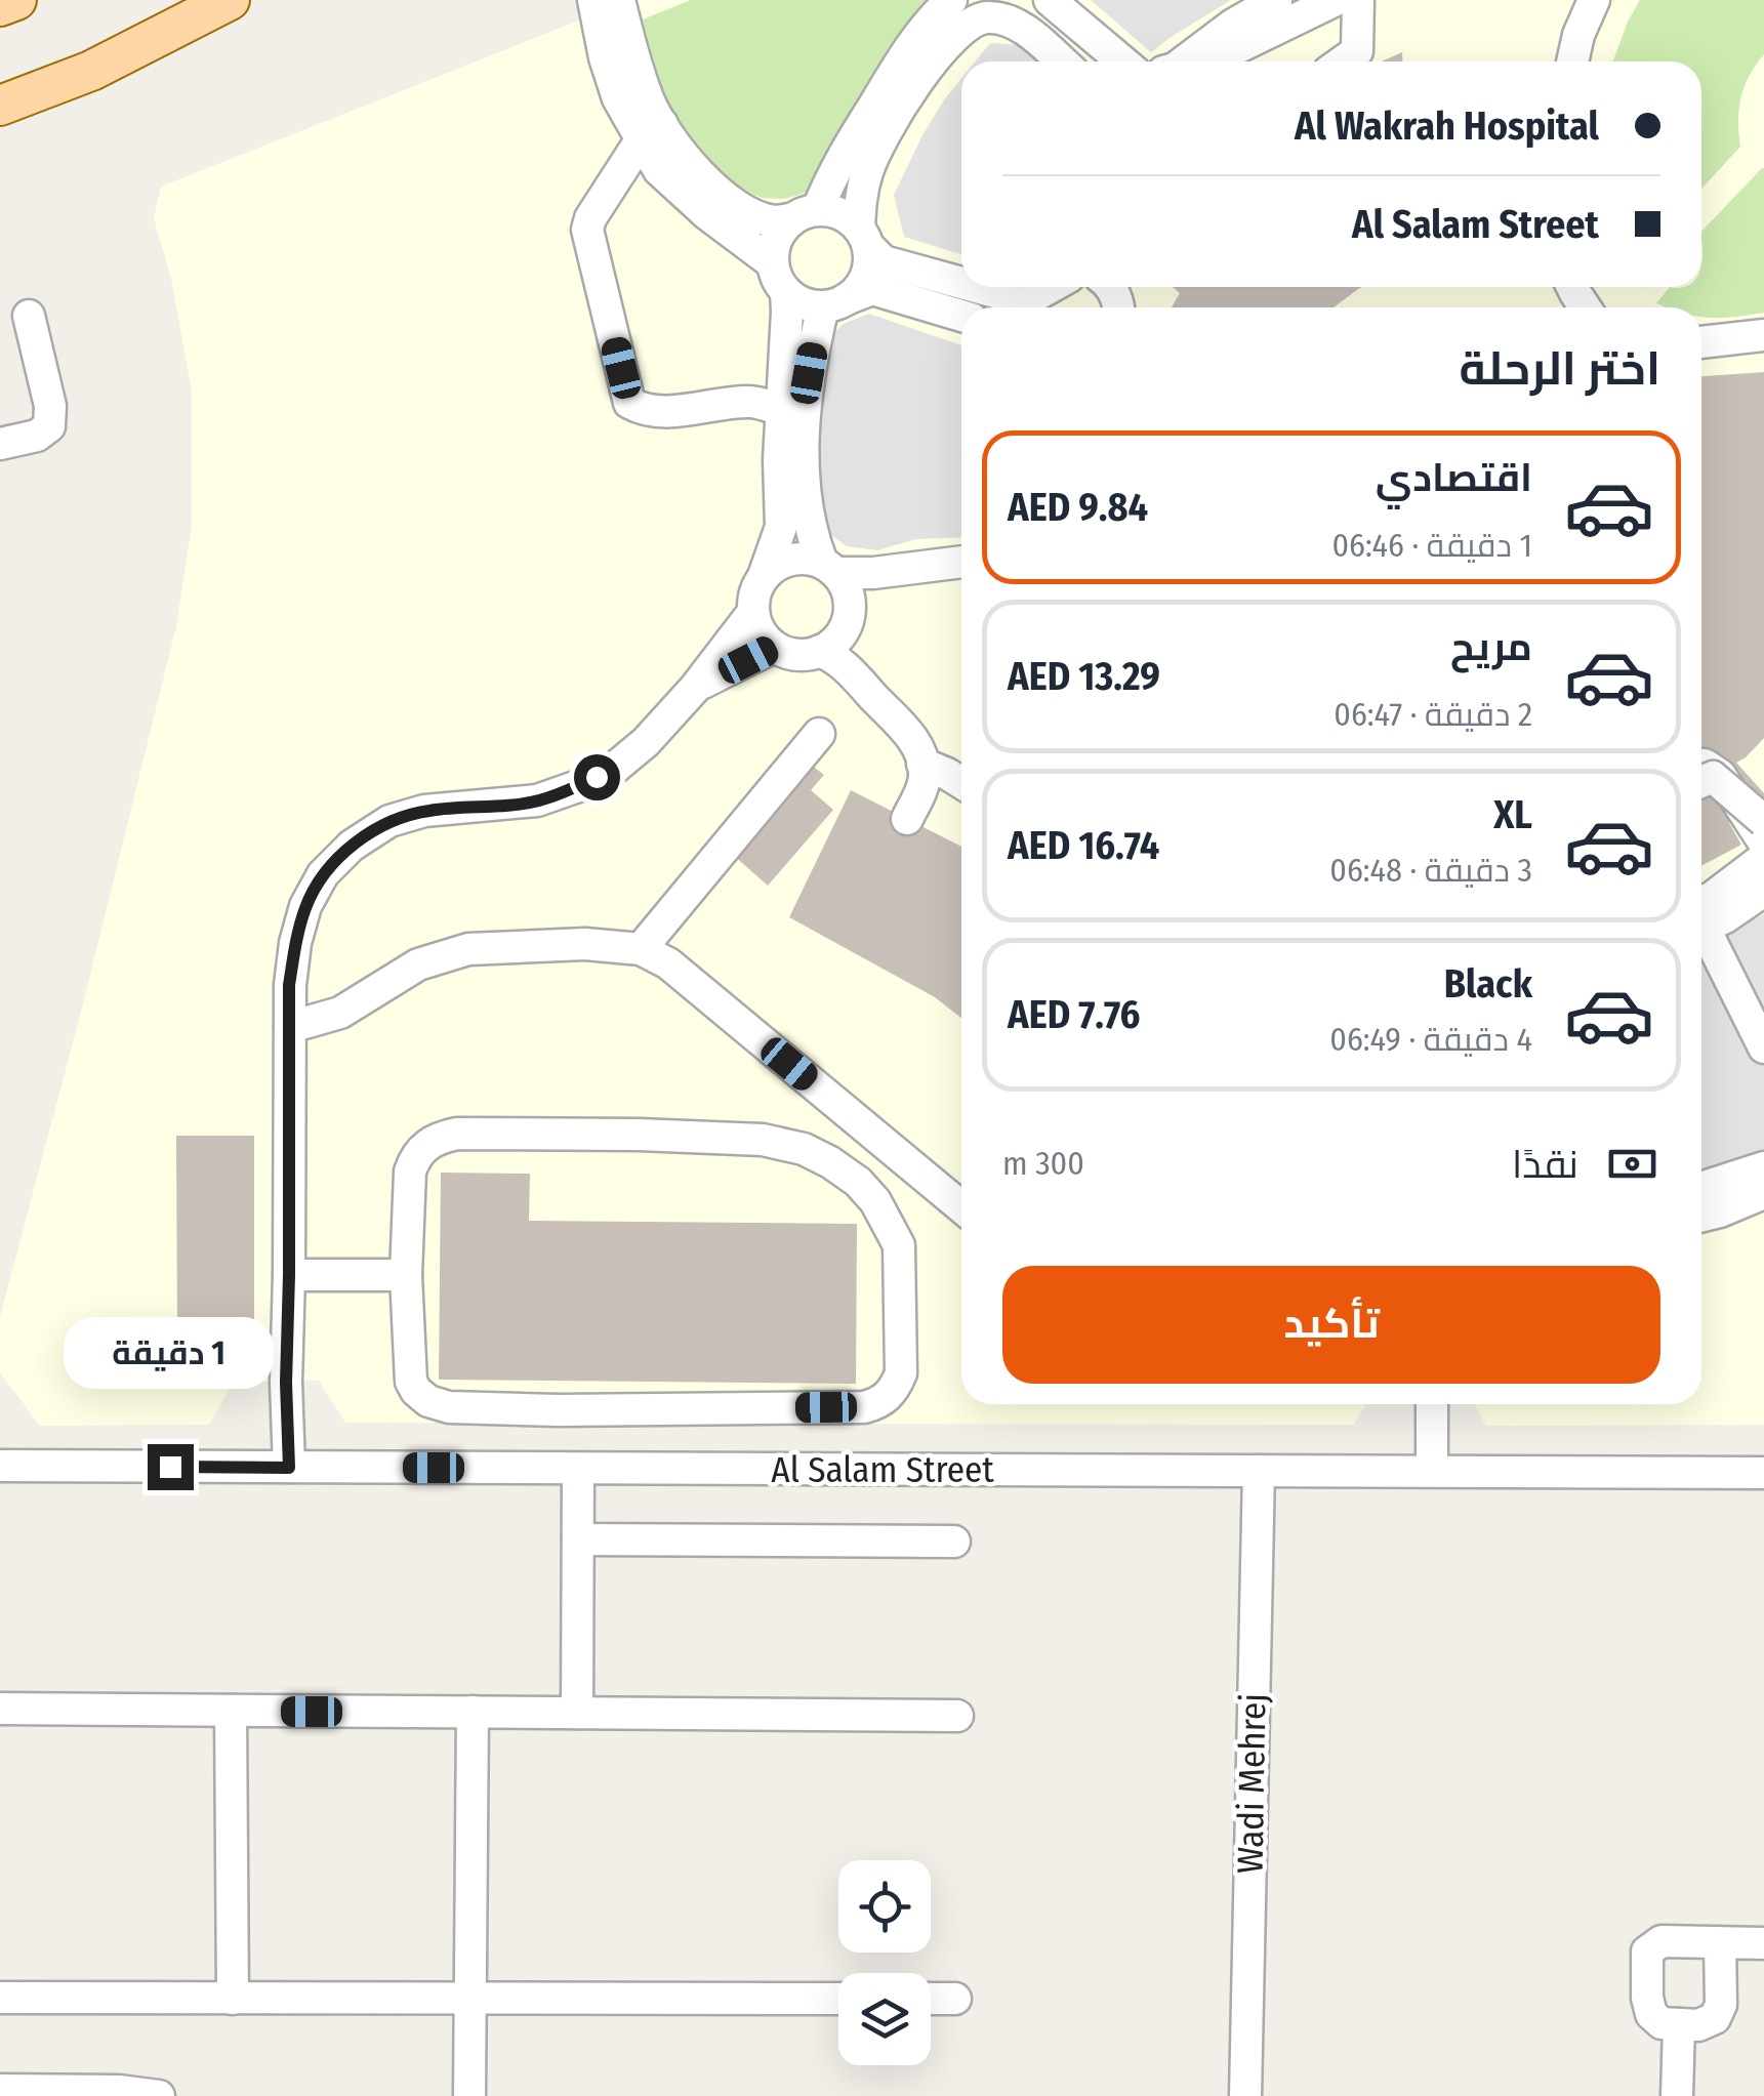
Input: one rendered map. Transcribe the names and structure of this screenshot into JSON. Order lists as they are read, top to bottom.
{
  "streets": {
    "street": ["Al Salam Street", "Wadi Mehrej"]
  },
  "crossings": [
    ["Al Salam Street", "Wadi Mehrej"]
  ],
  "page": {
    "banner": ["Al Wakrah Hospital", "Al Salam Street"],
    "heading": "اختر الرحلة",
    "list": [
      {
        "name": "اقتصادي",
        "note": "1 دقيقة · 06:46",
        "value": "AED 9.84"
      },
      {
        "name": "مريح",
        "note": "2 دقيقة · 06:47",
        "value": "AED 13.29"
      },
      {
        "name": "XL",
        "note": "3 دقيقة · 06:48",
        "value": "AED 16.74"
      },
      {
        "name": "Black",
        "note": "4 دقيقة · 06:49",
        "value": "AED 7.76"
      }
    ],
    "pay": ["نقدًا", "300 m"],
    "buttons": "تأكيد",
    "bubble": "1 دقيقة"
  }
}
